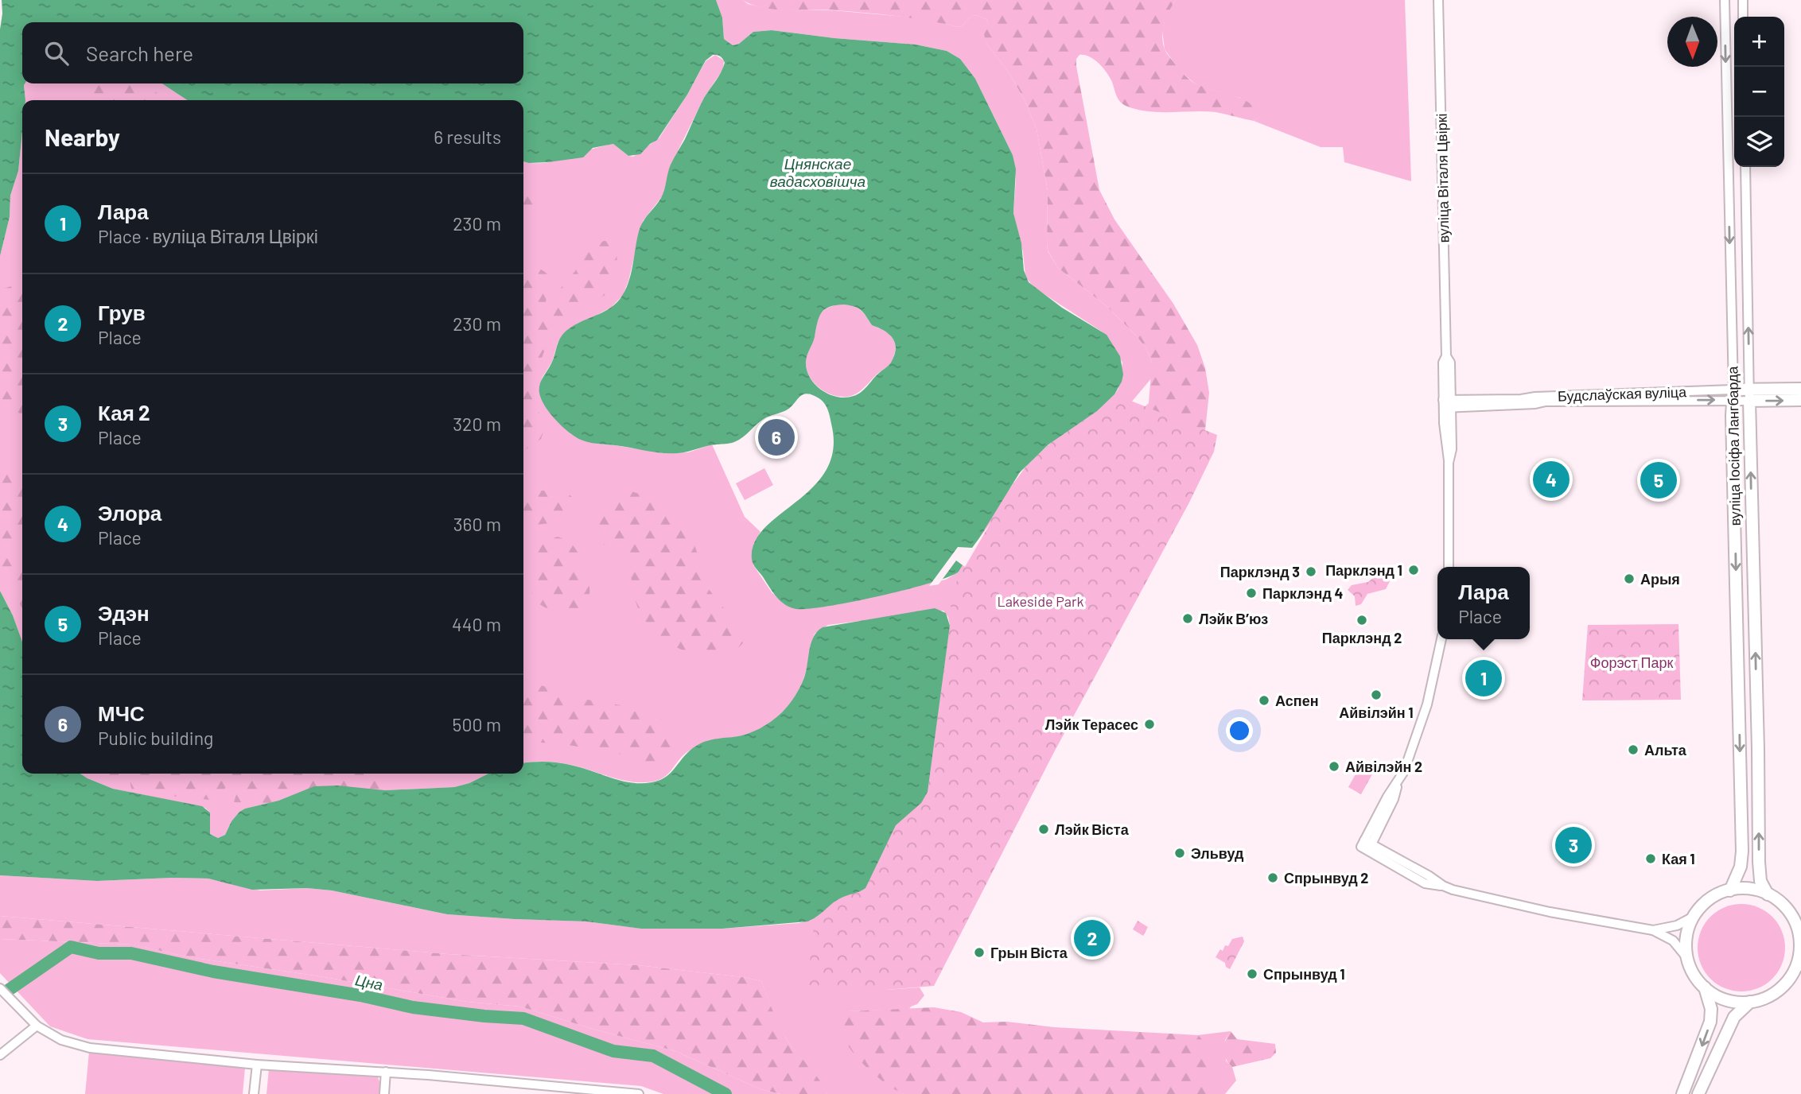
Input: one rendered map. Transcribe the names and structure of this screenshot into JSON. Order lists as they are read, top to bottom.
{
  "streets": {
    "main road": ["Будслаўская вуліца", "вуліца Іосіфа Лангбарда"],
    "street": ["вуліца Віталя Цвіркі"]
  },
  "crossings": [
    ["вуліца Віталя Цвіркі", "Будслаўская вуліца"],
    ["Будслаўская вуліца", "вуліца Іосіфа Лангбарда"]
  ],
  "water": ["Цнянскае вадасховішча", "Цна"],
  "parks": ["Lakeside Park", "Форэст Парк"],
  "places": [
    "Парклэнд 1",
    "Парклэнд 3",
    "Арыя",
    "Парклэнд 4",
    "Лэйк В’юз",
    "Парклэнд 2",
    "Айвілэйн 1",
    "Аспен",
    "Лэйк Терасес",
    "Альта",
    "Айвілэйн 2",
    "Лэйк Вiста",
    "Эльвуд",
    "Кая 1",
    "Спрынвуд 2",
    "Грын Вiста",
    "Спрынвуд 1"
  ],
  "north": "bottom",
  "page": {
    "map_buttons": ["+", "−"],
    "search": "Search here",
    "heading": ["Nearby", "6 results"],
    "list": [
      {
        "mark": "1",
        "name": "Лара",
        "note": "Place · вуліца Віталя Цвіркі",
        "value": "230 m"
      },
      {
        "mark": "2",
        "name": "Грув",
        "note": "Place",
        "value": "230 m"
      },
      {
        "mark": "3",
        "name": "Кая 2",
        "note": "Place",
        "value": "320 m"
      },
      {
        "mark": "4",
        "name": "Элора",
        "note": "Place",
        "value": "360 m"
      },
      {
        "mark": "5",
        "name": "Эдэн",
        "note": "Place",
        "value": "440 m"
      },
      {
        "mark": "6",
        "name": "МЧС",
        "note": "Public building",
        "value": "500 m"
      }
    ],
    "pins": [
      "6",
      "4",
      "5",
      "1",
      "3",
      "2"
    ],
    "popup": ["Лара", "Place"]
  }
}
